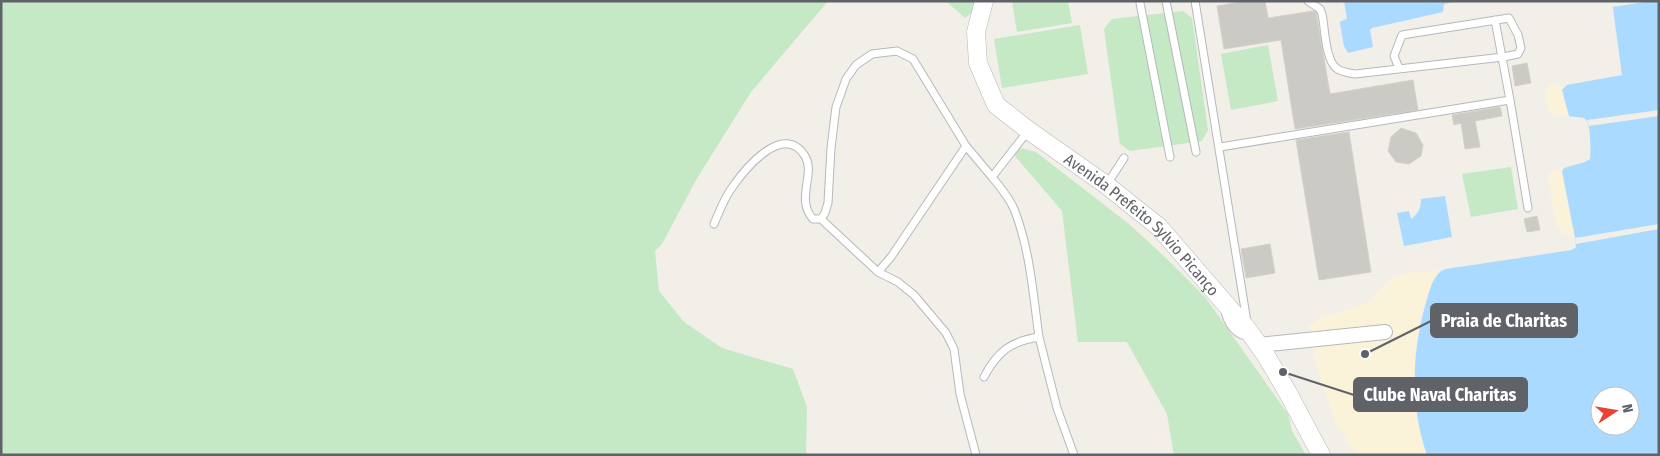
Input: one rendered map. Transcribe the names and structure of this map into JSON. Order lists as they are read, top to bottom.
{
  "streets": {
    "street": ["Avenida Prefeito Sylvio Picanço"]
  },
  "places": ["Praia de Charitas", "Clube Naval Charitas"],
  "north": "right"
}
